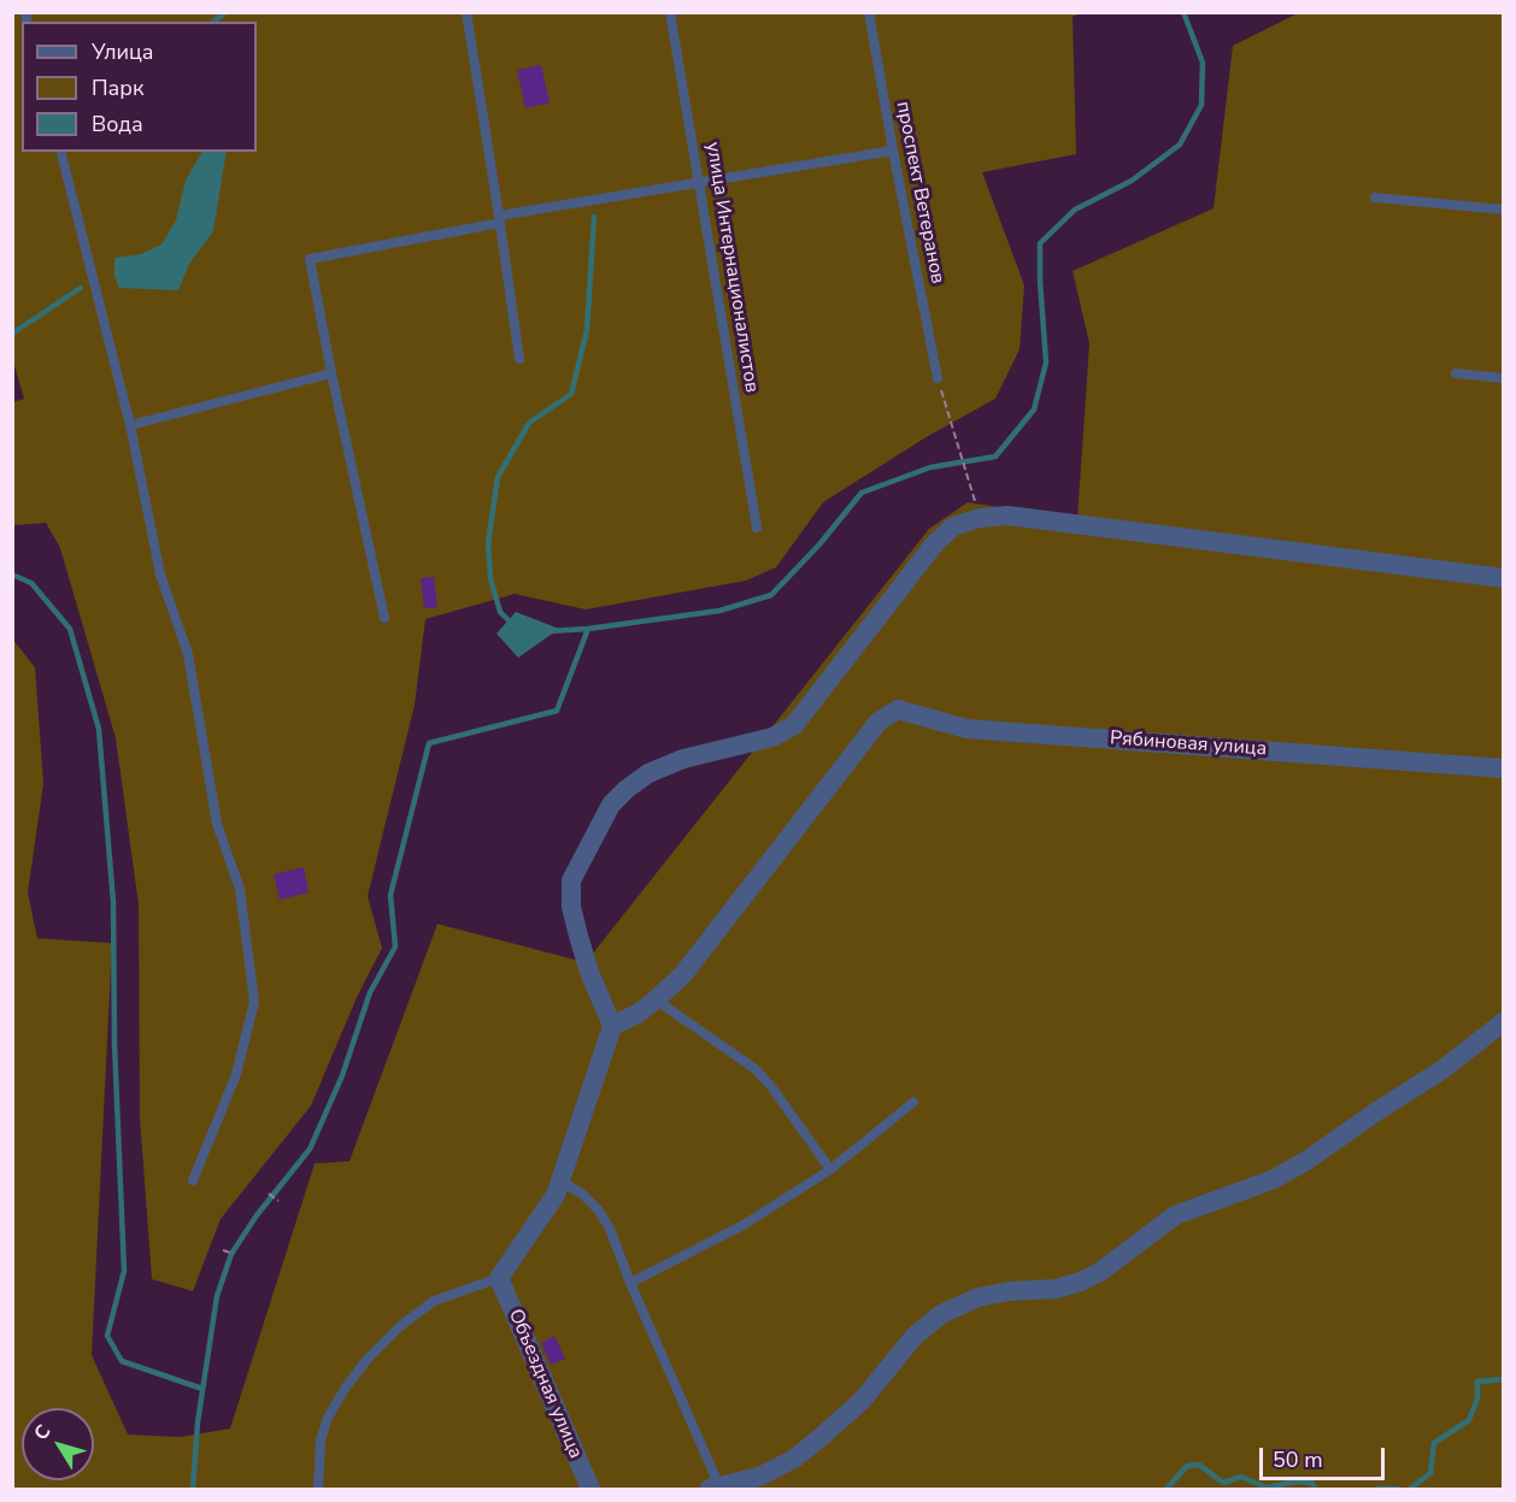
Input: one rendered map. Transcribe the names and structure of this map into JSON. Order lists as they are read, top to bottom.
{
  "streets": {
    "street": ["Рябиновая улица", "Объездная улица"],
    "lane": ["проспект Ветеранов", "улица Интернационалистов"]
  },
  "legend": ["Улица", "Парк", "Вода"],
  "scale_bar": "50 m",
  "north": "top left"
}
